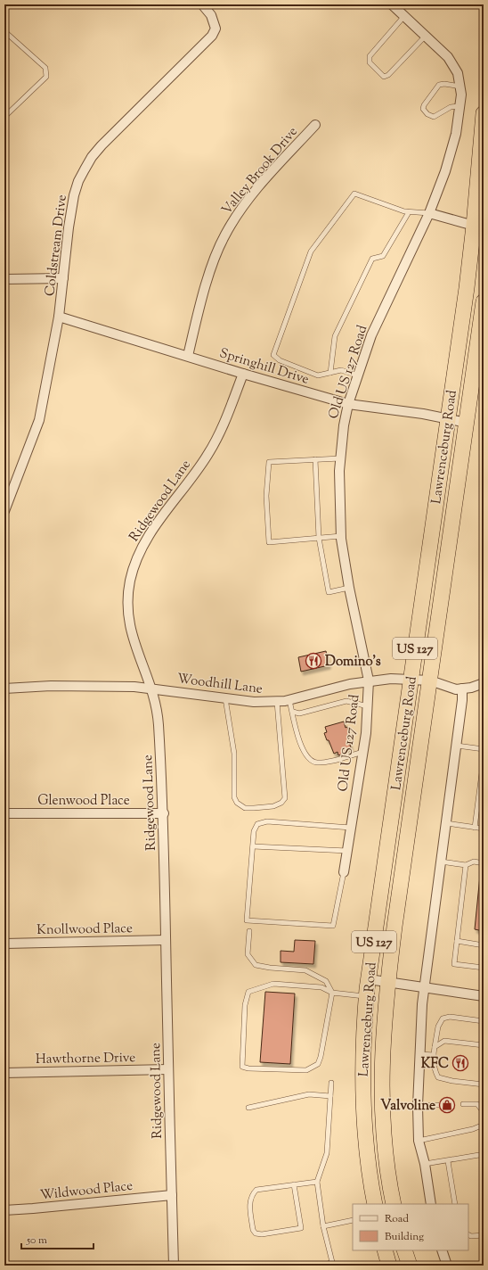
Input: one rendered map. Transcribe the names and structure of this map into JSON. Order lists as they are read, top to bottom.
{
  "streets": {
    "highway": ["Lawrenceburg Road", "US 127"],
    "street": [
      "Valley Brook Drive",
      "Coldstream Drive",
      "Springhill Drive",
      "Old US 127 Road",
      "Ridgewood Lane",
      "Woodhill Lane",
      "Glenwood Place",
      "Knollwood Place",
      "Hawthorne Drive",
      "Wildwood Place"
    ]
  },
  "crossings": [
    ["Valley Brook Drive", "Springhill Drive"],
    ["Coldstream Drive", "Springhill Drive"],
    ["Springhill Drive", "Old US 127 Road"],
    ["Springhill Drive", "Lawrenceburg Road"],
    ["Springhill Drive", "Ridgewood Lane"],
    ["Old US 127 Road", "Woodhill Lane"],
    ["Lawrenceburg Road", "Woodhill Lane"],
    ["Ridgewood Lane", "Woodhill Lane"],
    ["Ridgewood Lane", "Glenwood Place"],
    ["Ridgewood Lane", "Knollwood Place"],
    ["Ridgewood Lane", "Hawthorne Drive"],
    ["Ridgewood Lane", "Wildwood Place"]
  ],
  "places": {
    "restaurant": ["Domino's", "KFC"],
    "shop": ["Valvoline"]
  },
  "legend": ["Road", "Building"],
  "scale_bar": "50 m"
}
